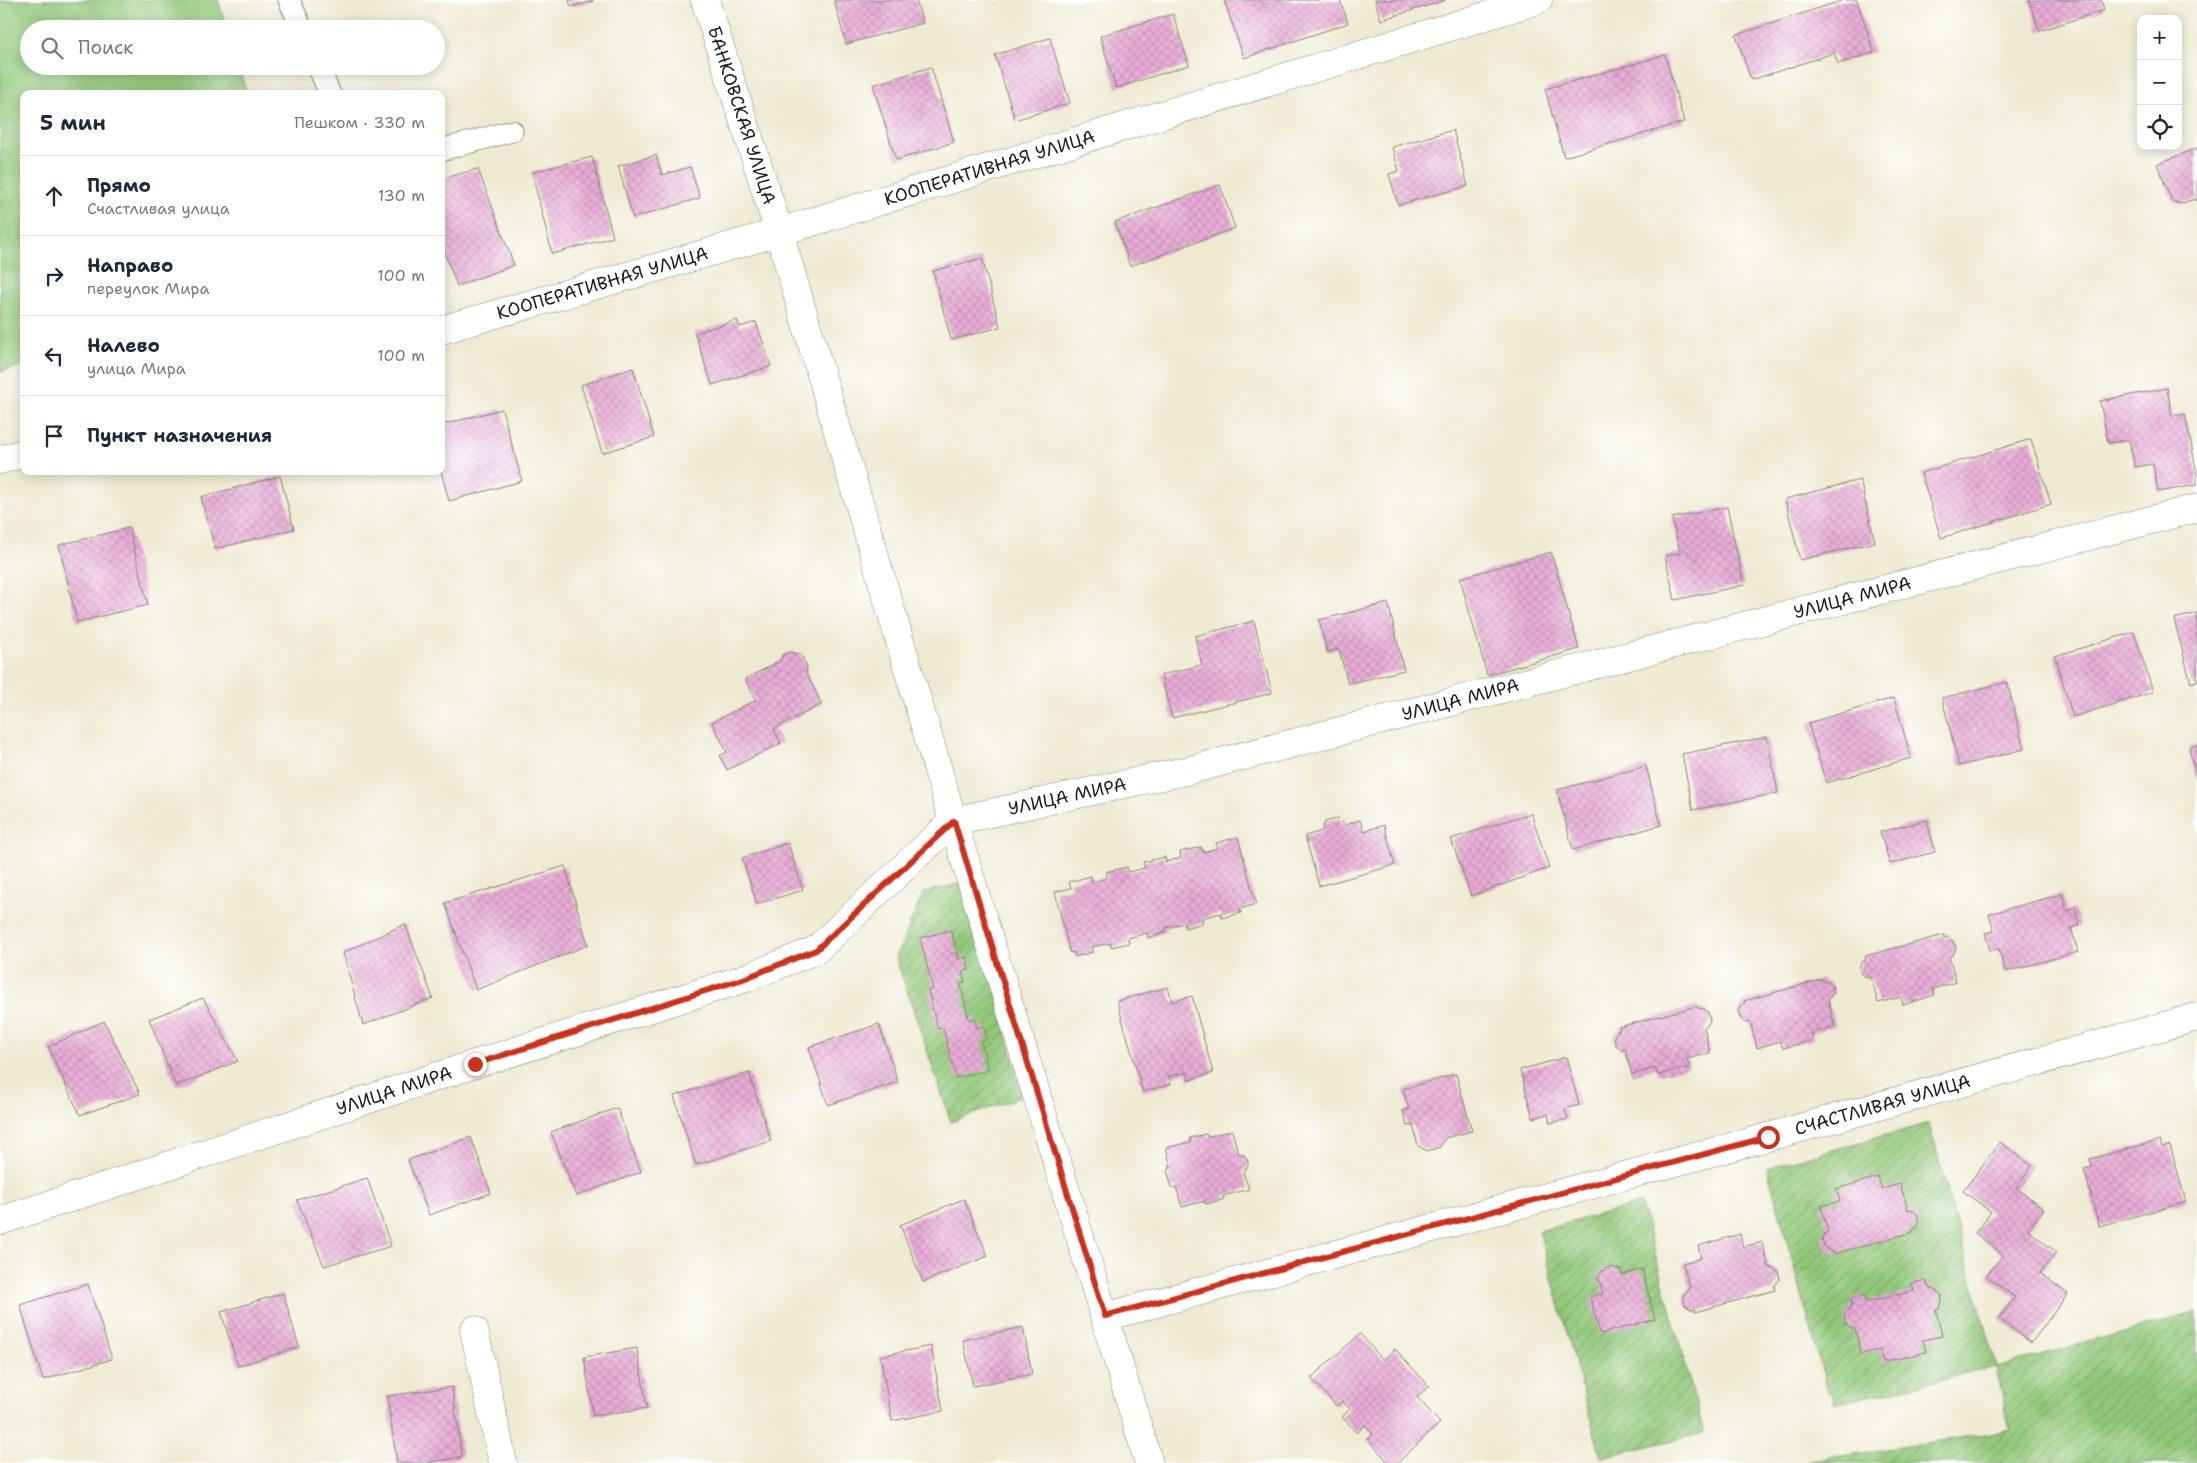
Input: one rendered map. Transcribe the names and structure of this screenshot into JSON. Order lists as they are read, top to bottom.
{
  "streets": {
    "street": [
      "БАНКОВСКАЯ УЛИЦА",
      "КООПЕРАТИВНАЯ УЛИЦА",
      "УЛИЦА МИРА",
      "СЧАСТЛИВАЯ УЛИЦА"
    ]
  },
  "crossings": [
    ["БАНКОВСКАЯ УЛИЦА", "КООПЕРАТИВНАЯ УЛИЦА"],
    ["БАНКОВСКАЯ УЛИЦА", "УЛИЦА МИРА"],
    ["БАНКОВСКАЯ УЛИЦА", "СЧАСТЛИВАЯ УЛИЦА"]
  ],
  "page": {
    "map_buttons": ["+", "−"],
    "search": "Поиск",
    "heading": ["5 мин", "Пешком · 330 m"],
    "list": [
      ["Прямо", "Счастливая улица", "130 m"],
      ["Направо", "переулок Мира", "100 m"],
      ["Налево", "улица Мира", "100 m"],
      "Пункт назначения"
    ]
  }
}
